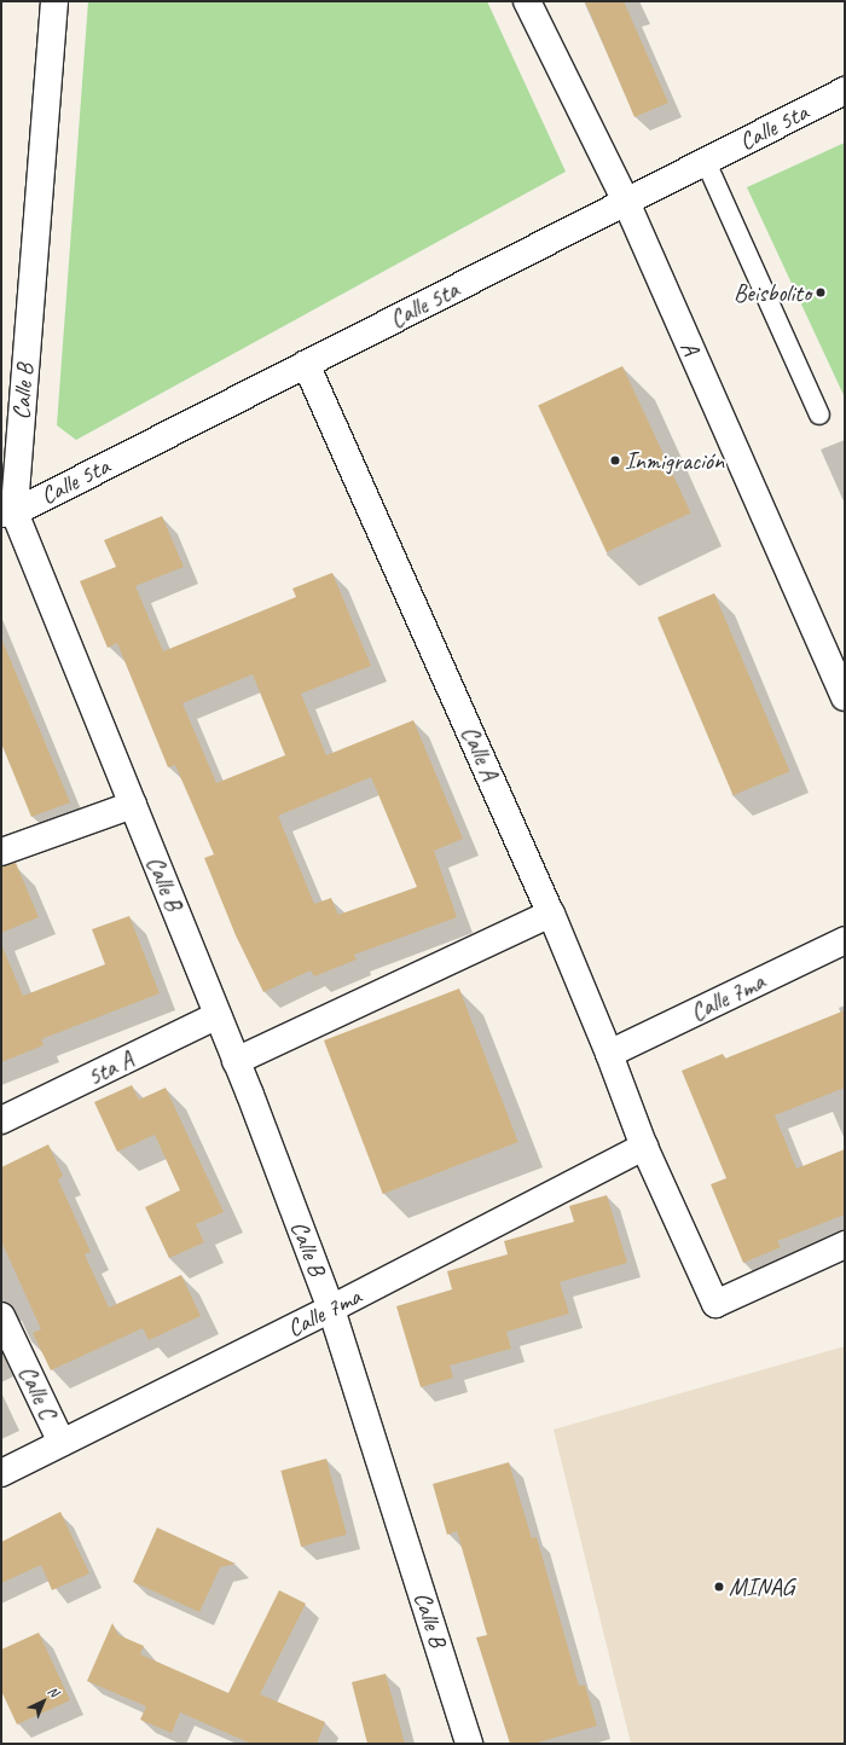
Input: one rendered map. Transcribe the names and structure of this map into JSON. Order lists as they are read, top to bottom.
{
  "streets": {
    "street": [
      "Calle 5ta",
      "A",
      "Calle B",
      "Calle A",
      "Calle 7ma",
      "5ta A",
      "Calle C"
    ]
  },
  "crossings": [
    ["Calle 5ta", "A"],
    ["Calle 5ta", "Calle B"],
    ["Calle 5ta", "Calle A"],
    ["Calle B", "Calle 7ma"],
    ["Calle B", "5ta A"],
    ["Calle A", "Calle 7ma"],
    ["Calle 7ma", "Calle C"]
  ],
  "places": ["Beisbolito", "Inmigración", "MINAG"],
  "north": "top right"
}
